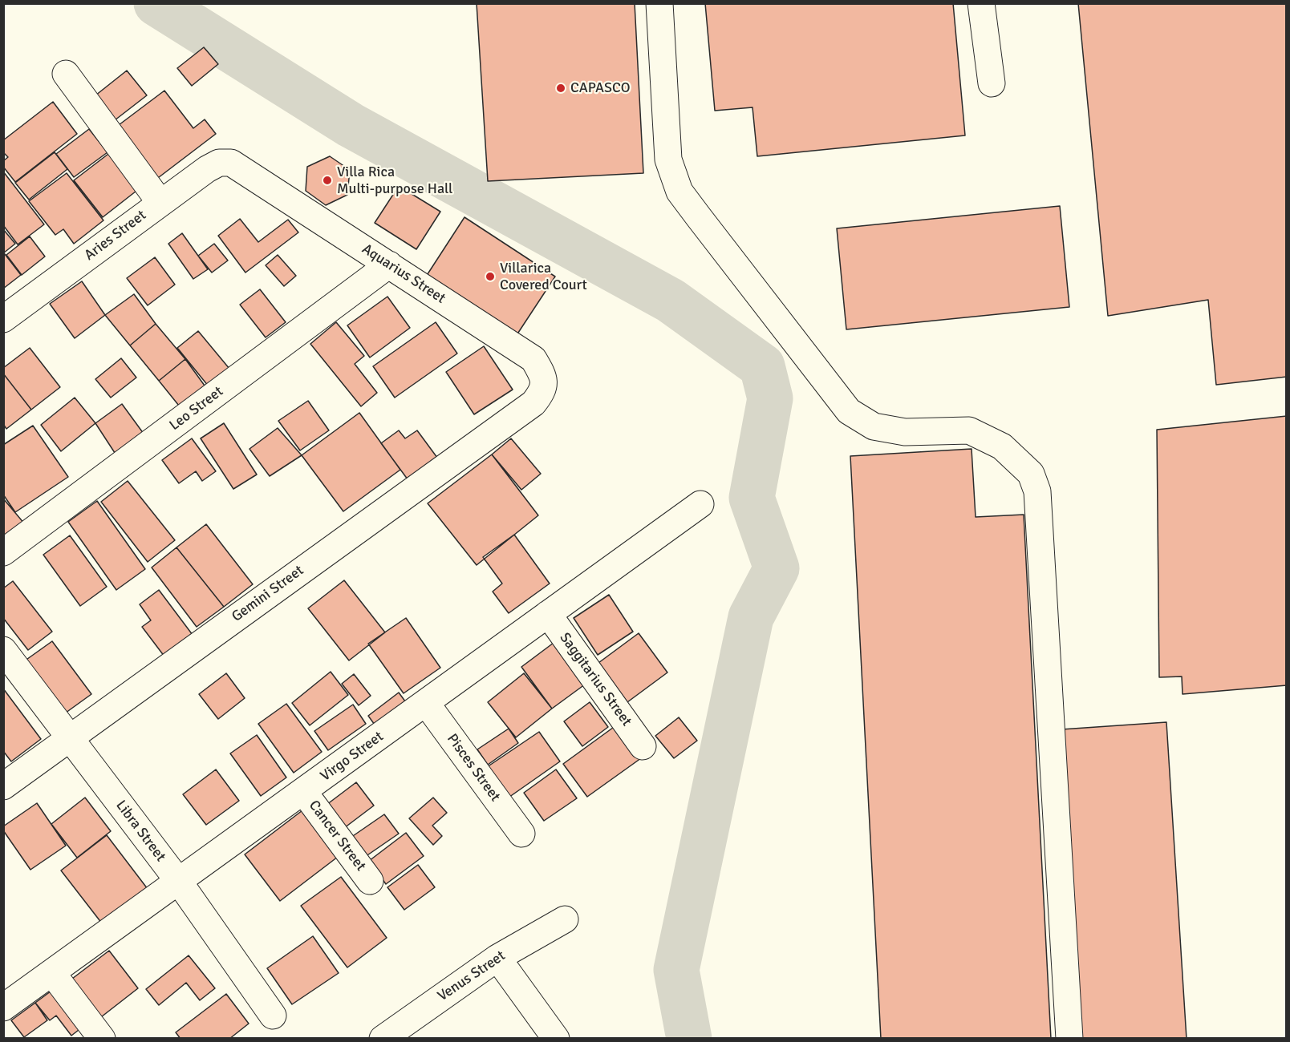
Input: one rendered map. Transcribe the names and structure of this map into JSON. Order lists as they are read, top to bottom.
{
  "streets": {
    "street": [
      "Aries Street",
      "Aquarius Street",
      "Leo Street",
      "Gemini Street",
      "Saggitarius Street",
      "Virgo Street",
      "Pisces Street",
      "Libra Street",
      "Cancer Street",
      "Venus Street"
    ]
  },
  "crossings": [
    ["Aries Street", "Aquarius Street"],
    ["Aquarius Street", "Leo Street"],
    ["Aquarius Street", "Gemini Street"],
    ["Gemini Street", "Libra Street"],
    ["Saggitarius Street", "Virgo Street"],
    ["Virgo Street", "Pisces Street"],
    ["Virgo Street", "Libra Street"],
    ["Virgo Street", "Cancer Street"]
  ],
  "places": ["CAPASCO", "Villa Rica Multi-purpose Hall", "Villarica Covered Court"]
}
